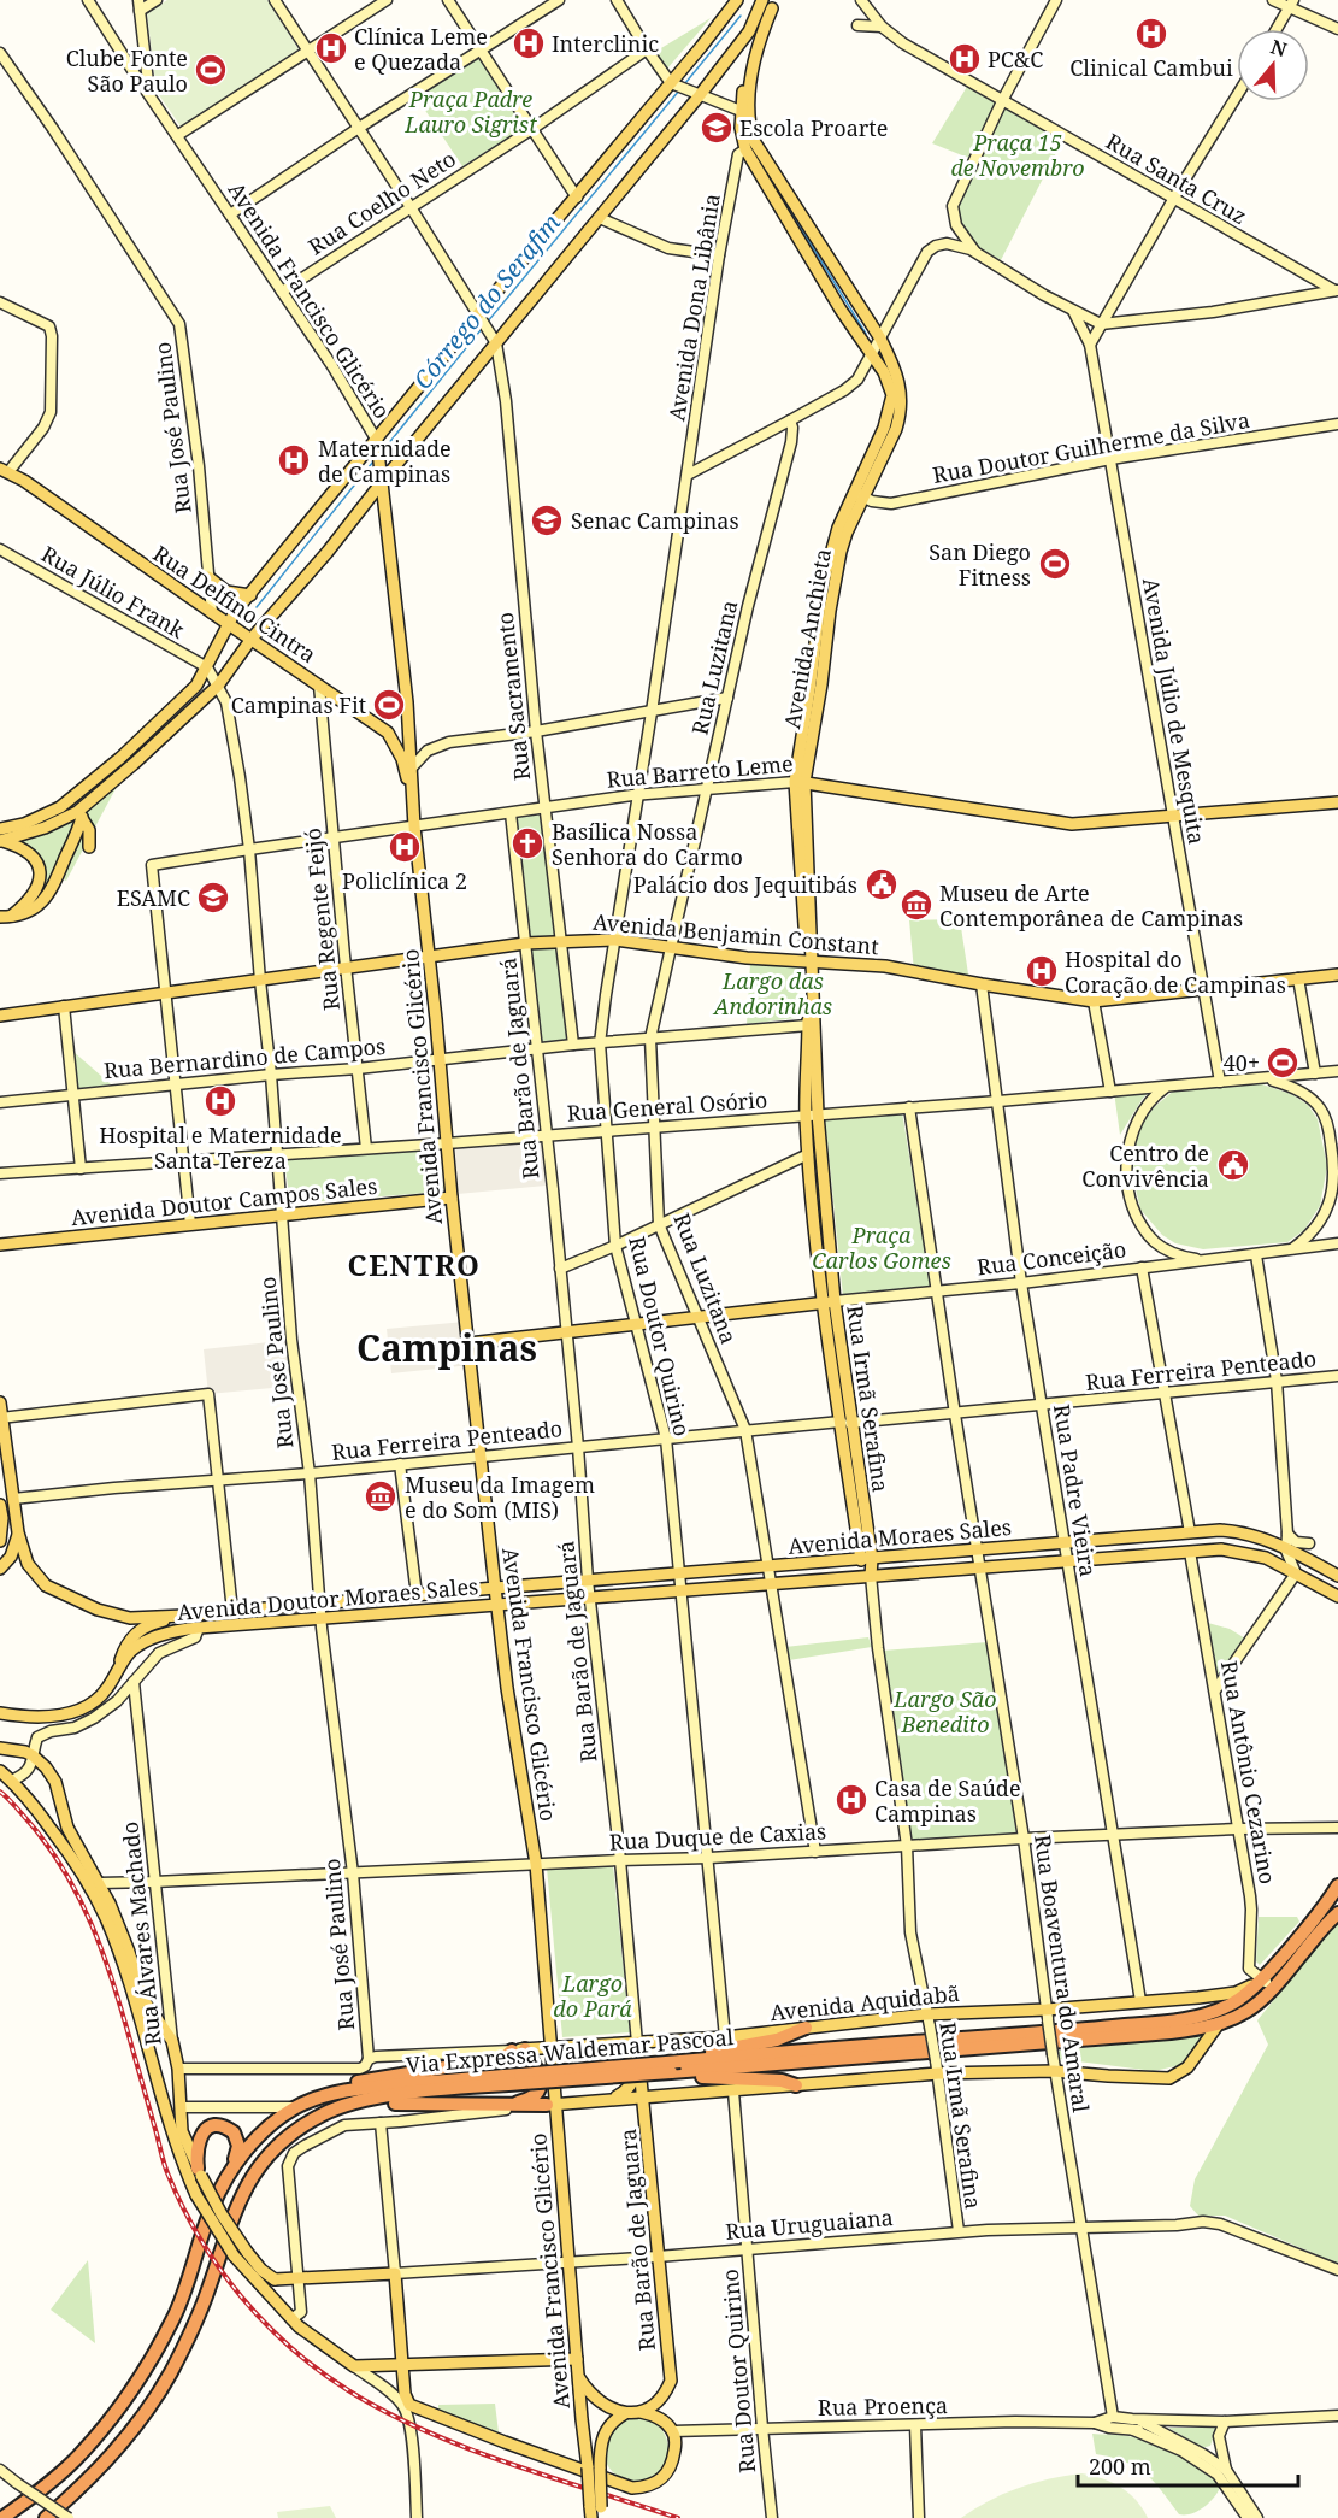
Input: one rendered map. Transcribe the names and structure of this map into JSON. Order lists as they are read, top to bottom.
{
  "streets": {
    "highway": ["Via Expressa Waldemar Pascoal"],
    "main road": [
      "Rua Santa Cruz",
      "Rua Coelho Neto",
      "Avenida Francisco Glicério",
      "Avenida Dona Libânia",
      "Rua José Paulino",
      "Rua Doutor Guilherme da Silva",
      "Rua Júlio Frank",
      "Rua Delfino Cintra",
      "Avenida Anchieta",
      "Rua Luzitana",
      "Rua Sacramento",
      "Avenida Júlio de Mesquita",
      "Rua Barreto Leme",
      "Rua Regente Feijó",
      "Avenida Benjamin Constant",
      "Rua Bernardino de Campos",
      "Rua Barão de Jaguará",
      "Rua General Osório",
      "Avenida Doutor Campos Sales",
      "Rua Conceição",
      "Rua Doutor Quirino",
      "Rua Ferreira Penteado",
      "Rua Irmã Serafina",
      "Rua Padre Vieira",
      "Avenida Moraes Sales",
      "Avenida Doutor Moraes Sales",
      "Rua Antônio Cezarino",
      "Rua Duque de Caxias",
      "Rua Álvares Machado",
      "Rua Boaventura do Amaral",
      "Avenida Aquidabã",
      "Rua Uruguaiana",
      "Rua Barão de Jaguara",
      "Rua Proença"
    ]
  },
  "crossings": [
    ["Rua Coelho Neto", "Avenida Francisco Glicério"],
    ["Rua Coelho Neto", "Rua Sacramento"],
    ["Avenida Francisco Glicério", "Rua Delfino Cintra"],
    ["Avenida Francisco Glicério", "Rua Barreto Leme"],
    ["Avenida Francisco Glicério", "Avenida Benjamin Constant"],
    ["Avenida Francisco Glicério", "Rua Bernardino de Campos"],
    ["Avenida Francisco Glicério", "Rua General Osório"],
    ["Avenida Francisco Glicério", "Avenida Doutor Campos Sales"],
    ["Avenida Francisco Glicério", "Rua Conceição"],
    ["Avenida Francisco Glicério", "Rua Ferreira Penteado"],
    ["Avenida Francisco Glicério", "Avenida Moraes Sales"],
    ["Avenida Francisco Glicério", "Avenida Doutor Moraes Sales"],
    ["Avenida Francisco Glicério", "Rua Duque de Caxias"],
    ["Avenida Francisco Glicério", "Avenida Aquidabã"],
    ["Avenida Francisco Glicério", "Rua Uruguaiana"],
    ["Avenida Dona Libânia", "Avenida Anchieta"],
    ["Avenida Dona Libânia", "Rua Doutor Quirino"],
    ["Rua José Paulino", "Rua Júlio Frank"],
    ["Rua José Paulino", "Rua Delfino Cintra"],
    ["Rua José Paulino", "Rua Barreto Leme"],
    ["Rua José Paulino", "Avenida Benjamin Constant"],
    ["Rua José Paulino", "Rua Bernardino de Campos"],
    ["Rua José Paulino", "Rua General Osório"],
    ["Rua José Paulino", "Avenida Doutor Campos Sales"],
    ["Rua José Paulino", "Rua Ferreira Penteado"],
    ["Rua José Paulino", "Avenida Doutor Moraes Sales"],
    ["Rua José Paulino", "Rua Duque de Caxias"],
    ["Rua José Paulino", "Avenida Aquidabã"],
    ["Rua Doutor Guilherme da Silva", "Avenida Anchieta"],
    ["Rua Doutor Guilherme da Silva", "Avenida Júlio de Mesquita"],
    ["Rua Delfino Cintra", "Rua Regente Feijó"],
    ["Avenida Anchieta", "Rua Barreto Leme"],
    ["Avenida Anchieta", "Avenida Benjamin Constant"],
    ["Avenida Anchieta", "Rua Bernardino de Campos"],
    ["Avenida Anchieta", "Rua General Osório"],
    ["Avenida Anchieta", "Rua Irmã Serafina"],
    ["Rua Luzitana", "Rua Barreto Leme"],
    ["Rua Luzitana", "Avenida Benjamin Constant"],
    ["Rua Luzitana", "Rua Bernardino de Campos"],
    ["Rua Luzitana", "Rua General Osório"],
    ["Rua Luzitana", "Rua Conceição"],
    ["Rua Luzitana", "Rua Ferreira Penteado"],
    ["Rua Luzitana", "Avenida Moraes Sales"],
    ["Rua Luzitana", "Rua Duque de Caxias"],
    ["Rua Sacramento", "Rua Barreto Leme"],
    ["Rua Sacramento", "Avenida Benjamin Constant"],
    ["Rua Sacramento", "Rua Bernardino de Campos"],
    ["Avenida Júlio de Mesquita", "Rua Barreto Leme"],
    ["Avenida Júlio de Mesquita", "Avenida Benjamin Constant"],
    ["Avenida Júlio de Mesquita", "Rua General Osório"],
    ["Avenida Júlio de Mesquita", "Rua Conceição"],
    ["Rua Barreto Leme", "Rua Regente Feijó"],
    ["Rua Barreto Leme", "Avenida Benjamin Constant"],
    ["Rua Barreto Leme", "Rua Barão de Jaguará"],
    ["Rua Barreto Leme", "Rua Doutor Quirino"],
    ["Rua Regente Feijó", "Avenida Benjamin Constant"],
    ["Rua Regente Feijó", "Rua Bernardino de Campos"],
    ["Rua Regente Feijó", "Rua General Osório"],
    ["Avenida Benjamin Constant", "Rua Barão de Jaguará"],
    ["Avenida Benjamin Constant", "Rua Doutor Quirino"],
    ["Avenida Benjamin Constant", "Rua Padre Vieira"],
    ["Rua Bernardino de Campos", "Rua Barão de Jaguará"],
    ["Rua Bernardino de Campos", "Rua Doutor Quirino"],
    ["Rua Barão de Jaguará", "Rua General Osório"],
    ["Rua Barão de Jaguará", "Rua Conceição"],
    ["Rua Barão de Jaguará", "Rua Ferreira Penteado"],
    ["Rua Barão de Jaguará", "Avenida Moraes Sales"],
    ["Rua Barão de Jaguará", "Avenida Doutor Moraes Sales"],
    ["Rua Barão de Jaguará", "Rua Duque de Caxias"],
    ["Rua Barão de Jaguará", "Avenida Aquidabã"],
    ["Rua Barão de Jaguará", "Rua Barão de Jaguara"],
    ["Rua General Osório", "Rua Conceição"],
    ["Rua General Osório", "Rua Doutor Quirino"],
    ["Rua General Osório", "Rua Irmã Serafina"],
    ["Rua General Osório", "Rua Padre Vieira"],
    ["Rua General Osório", "Rua Boaventura do Amaral"],
    ["Rua Conceição", "Rua Doutor Quirino"],
    ["Rua Conceição", "Rua Irmã Serafina"],
    ["Rua Conceição", "Rua Padre Vieira"],
    ["Rua Conceição", "Rua Boaventura do Amaral"],
    ["Rua Doutor Quirino", "Rua Ferreira Penteado"],
    ["Rua Doutor Quirino", "Avenida Moraes Sales"],
    ["Rua Doutor Quirino", "Rua Duque de Caxias"],
    ["Rua Doutor Quirino", "Avenida Aquidabã"],
    ["Rua Doutor Quirino", "Rua Uruguaiana"],
    ["Rua Doutor Quirino", "Rua Proença"],
    ["Rua Ferreira Penteado", "Rua Irmã Serafina"],
    ["Rua Ferreira Penteado", "Rua Padre Vieira"],
    ["Rua Ferreira Penteado", "Rua Boaventura do Amaral"],
    ["Rua Irmã Serafina", "Avenida Moraes Sales"],
    ["Rua Irmã Serafina", "Rua Duque de Caxias"],
    ["Rua Irmã Serafina", "Avenida Aquidabã"],
    ["Rua Irmã Serafina", "Rua Uruguaiana"],
    ["Rua Padre Vieira", "Avenida Moraes Sales"],
    ["Rua Padre Vieira", "Rua Duque de Caxias"],
    ["Rua Padre Vieira", "Avenida Aquidabã"],
    ["Avenida Moraes Sales", "Avenida Doutor Moraes Sales"],
    ["Avenida Moraes Sales", "Rua Antônio Cezarino"],
    ["Avenida Moraes Sales", "Rua Boaventura do Amaral"],
    ["Rua Antônio Cezarino", "Rua Duque de Caxias"],
    ["Rua Antônio Cezarino", "Avenida Aquidabã"],
    ["Rua Antônio Cezarino", "Via Expressa Waldemar Pascoal"],
    ["Rua Duque de Caxias", "Rua Álvares Machado"],
    ["Rua Duque de Caxias", "Rua Boaventura do Amaral"],
    ["Rua Álvares Machado", "Avenida Aquidabã"],
    ["Rua Álvares Machado", "Rua Uruguaiana"],
    ["Rua Boaventura do Amaral", "Avenida Aquidabã"],
    ["Rua Boaventura do Amaral", "Rua Uruguaiana"],
    ["Rua Boaventura do Amaral", "Rua Proença"],
    ["Avenida Aquidabã", "Via Expressa Waldemar Pascoal"],
    ["Rua Uruguaiana", "Rua Barão de Jaguara"]
  ],
  "districts": ["CENTRO", "Campinas"],
  "water": ["Córrego do Serafim"],
  "parks": [
    "Praça Padre Lauro Sigrist",
    "Praça 15 de Novembro",
    "Largo das Andorinhas",
    "Praça Carlos Gomes",
    "Largo São Benedito",
    "Largo do Pará"
  ],
  "places": {
    "hospital": [
      "Clinical Cambui",
      "Interclinic",
      "Clínica Leme e Quezada",
      "PC&C",
      "Maternidade de Campinas",
      "Policlínica 2",
      "Hospital do Coração de Campinas",
      "Hospital e Maternidade Santa Tereza",
      "Casa de Saúde Campinas"
    ],
    "sports": [
      "Clube Fonte São Paulo",
      "San Diego Fitness",
      "Campinas Fit",
      "40+"
    ],
    "school or university": ["Escola Proarte", "Senac Campinas", "ESAMC"],
    "church": ["Basílica Nossa Senhora do Carmo"],
    "public building": ["Palácio dos Jequitibás", "Centro de Convivência"],
    "museum": ["Museu de Arte Contemporânea de Campinas", "Museu da Imagem e do Som (MIS)"]
  },
  "scale_bar": "200 m",
  "north": "top"
}
